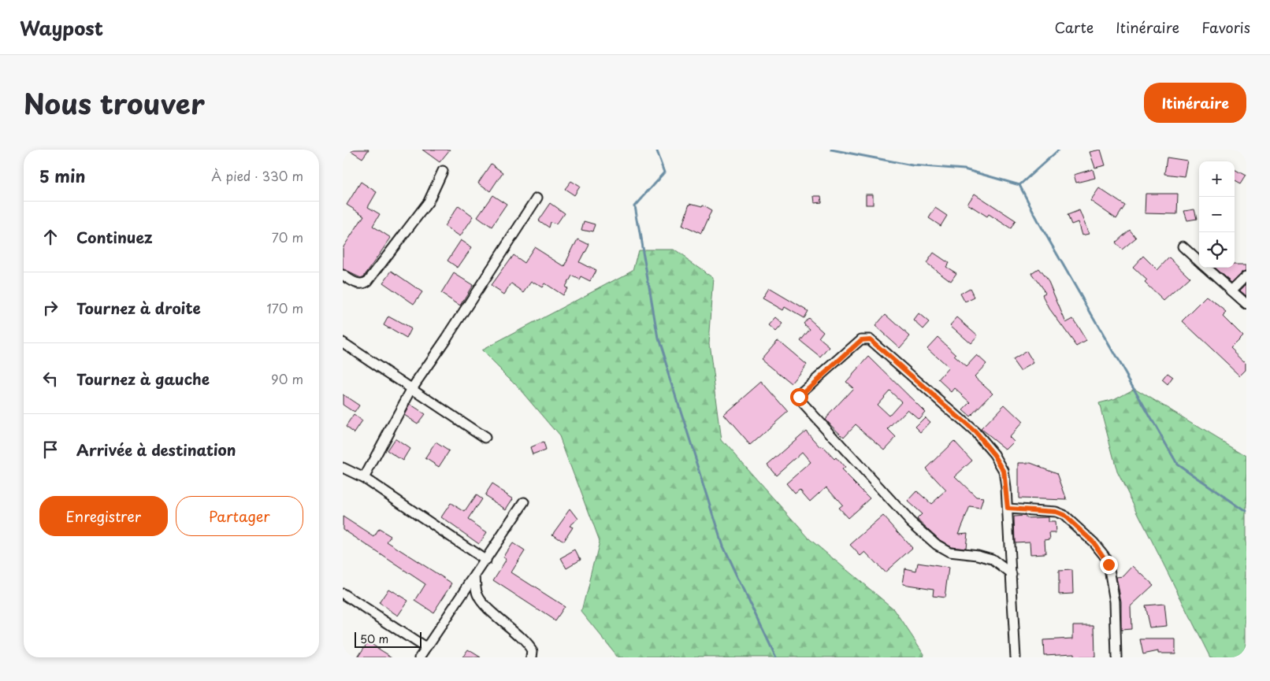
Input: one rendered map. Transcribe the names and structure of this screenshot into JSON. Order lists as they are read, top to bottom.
{
  "scale_bar": "50 m",
  "page": {
    "header": "Waypost",
    "nav": ["Carte", "Itinéraire", "Favoris"],
    "title": "Nous trouver",
    "buttons": [
      "Itinéraire",
      ["Enregistrer", "Partager"]
    ],
    "heading": ["5 min", "À pied · 330 m"],
    "map_buttons": ["+", "−"],
    "list": [
      ["Continuez", "70 m"],
      ["Tournez à droite", "170 m"],
      ["Tournez à gauche", "90 m"],
      "Arrivée à destination"
    ],
    "scale": "50 m"
  }
}
